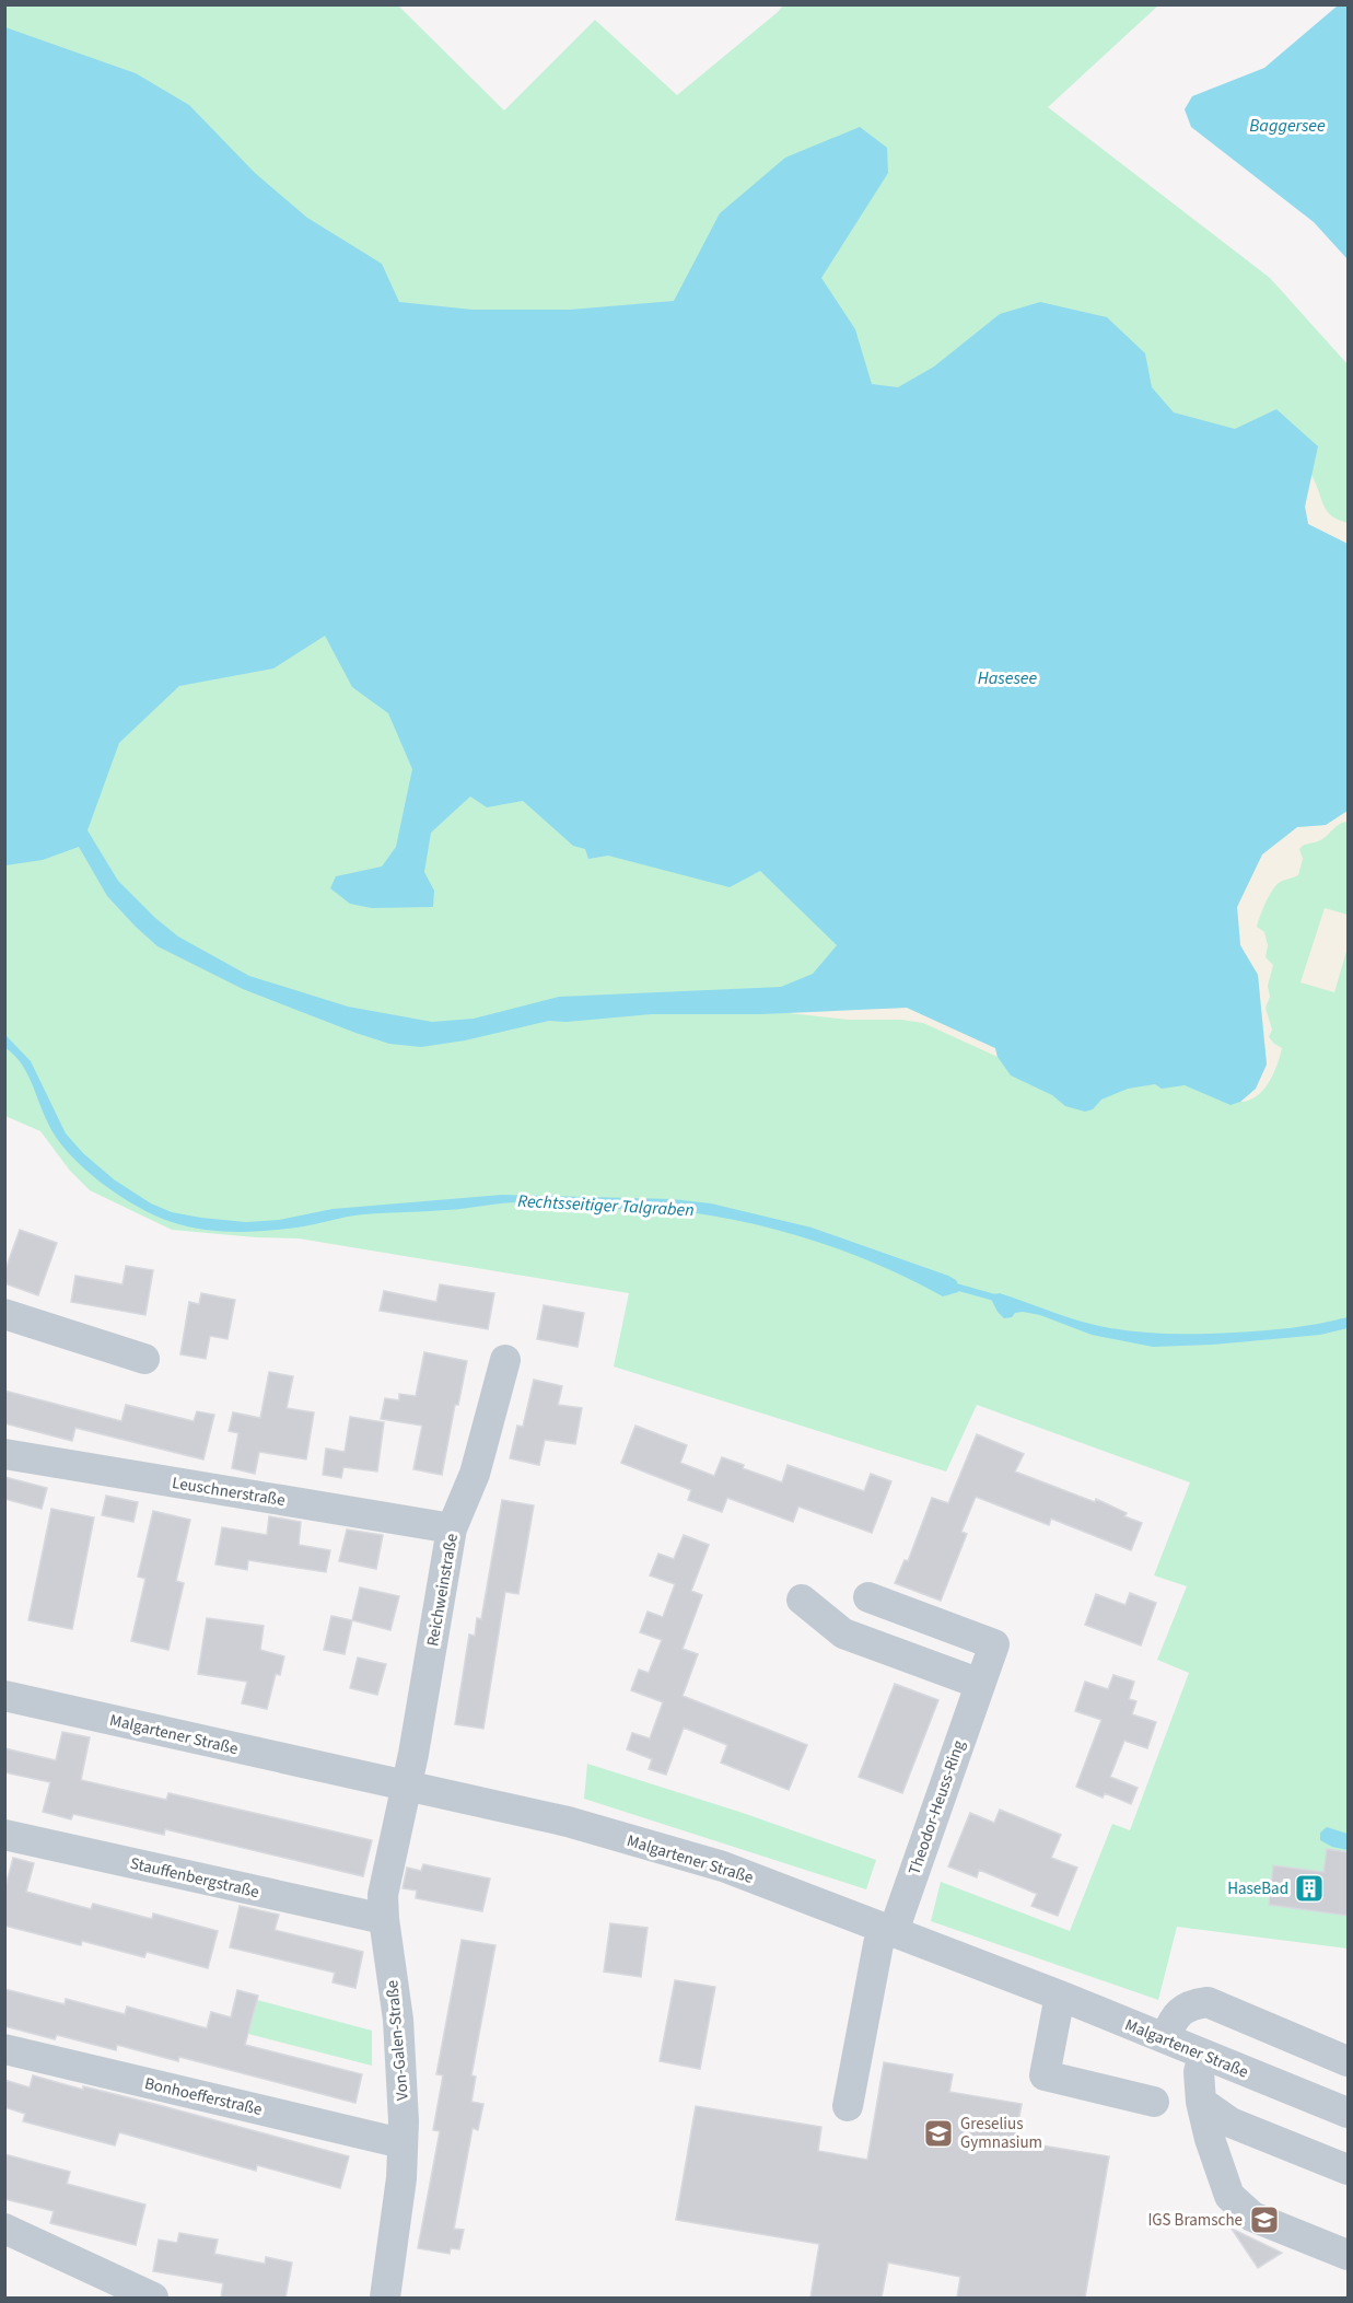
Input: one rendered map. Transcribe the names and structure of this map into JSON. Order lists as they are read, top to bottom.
{
  "streets": {
    "street": [
      "Leuschnerstraße",
      "Reichweinstraße",
      "Malgartener Straße",
      "Theodor-Heuss-Ring",
      "Stauffenbergstraße",
      "Von-Galen-Straße",
      "Bonhoefferstraße"
    ]
  },
  "crossings": [
    ["Leuschnerstraße", "Reichweinstraße"],
    ["Reichweinstraße", "Malgartener Straße"],
    ["Reichweinstraße", "Von-Galen-Straße"],
    ["Malgartener Straße", "Theodor-Heuss-Ring"],
    ["Malgartener Straße", "Von-Galen-Straße"],
    ["Stauffenbergstraße", "Von-Galen-Straße"],
    ["Von-Galen-Straße", "Bonhoefferstraße"]
  ],
  "water": ["Baggersee", "Hasesee", "Rechtsseitiger Talgraben"],
  "places": {
    "building": ["HaseBad"],
    "school or university": ["Greselius Gymnasium", "IGS Bramsche"]
  }
}
